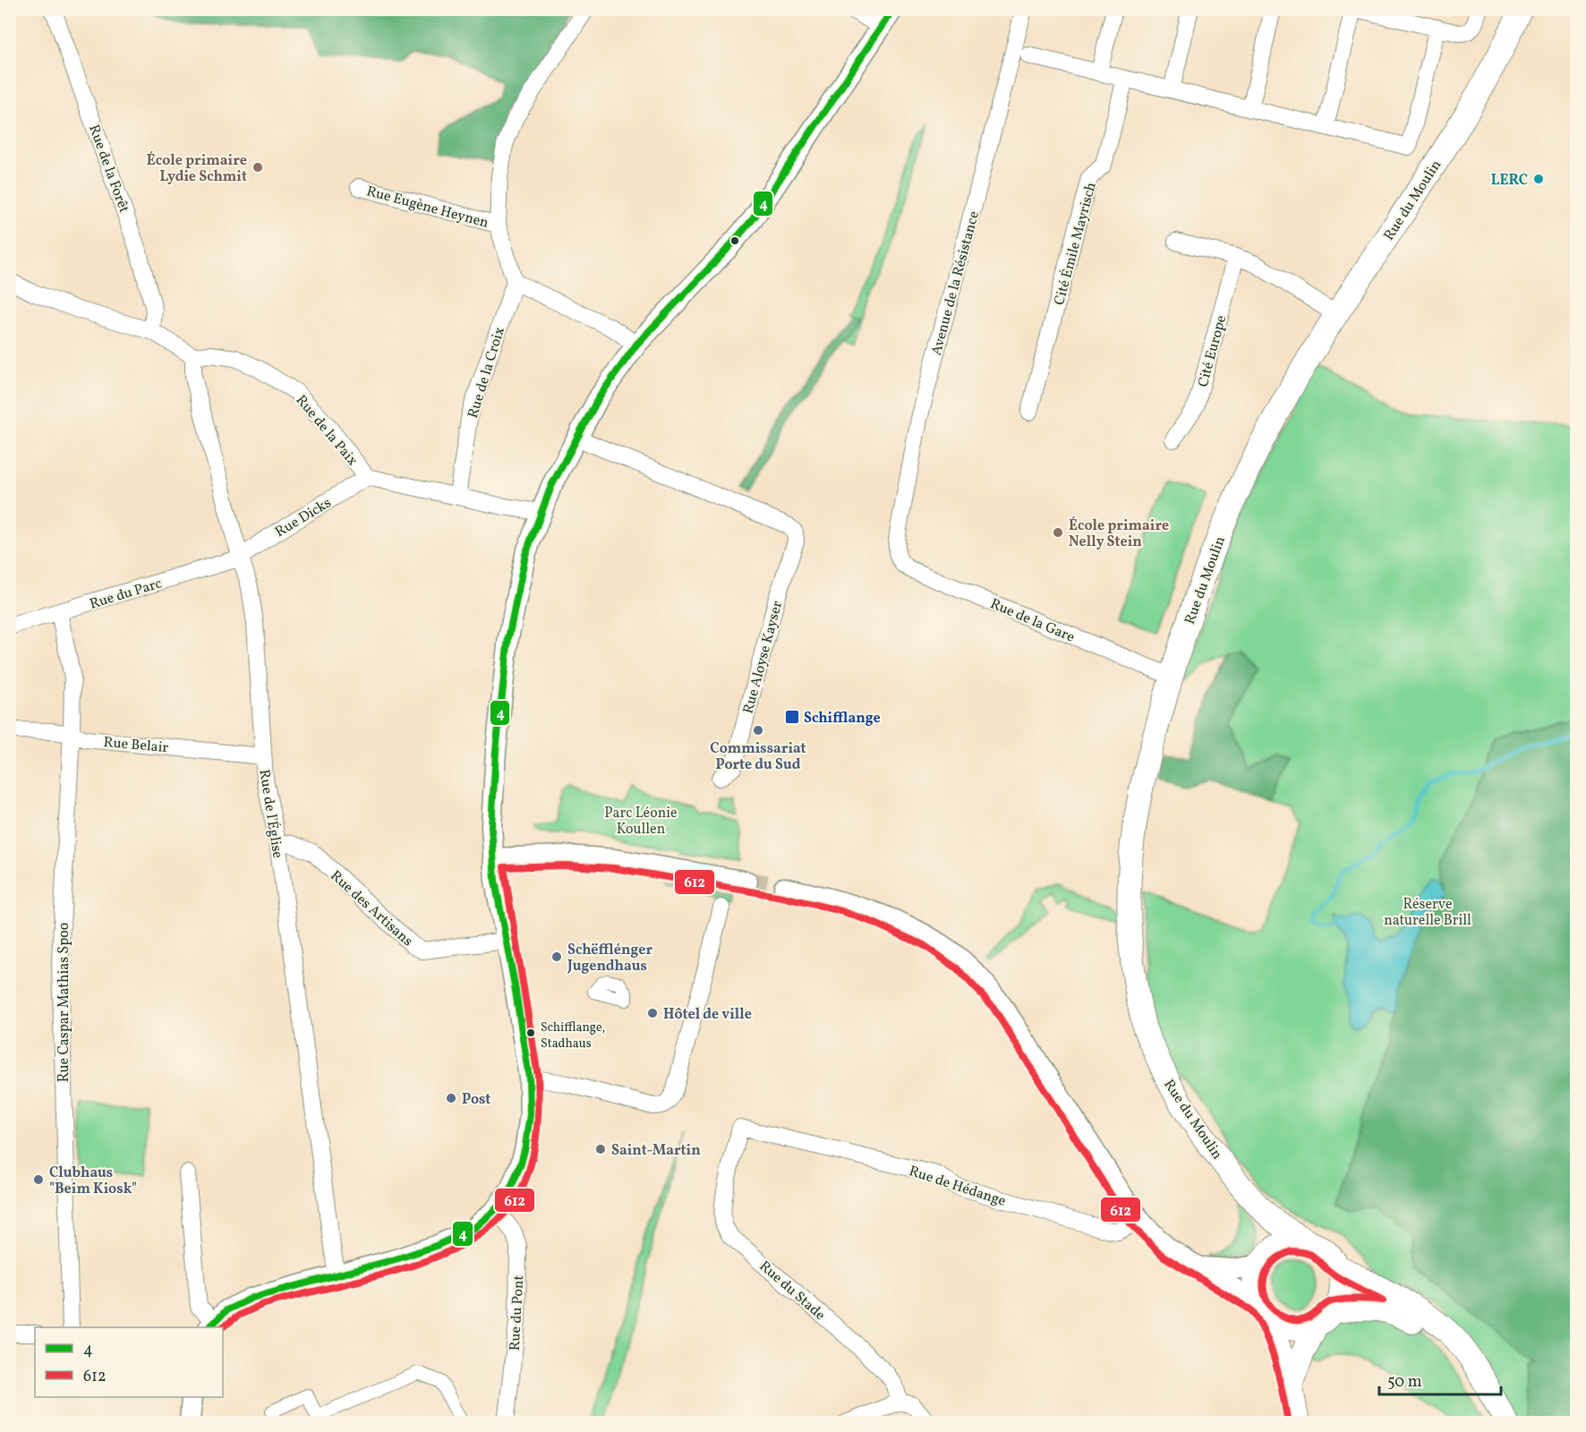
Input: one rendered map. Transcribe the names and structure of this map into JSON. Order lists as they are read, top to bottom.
{
  "streets": {
    "main road": ["Rue du Moulin"],
    "street": [
      "Rue de la Forêt",
      "Rue Eugène Heynen",
      "Cité Émile Mayrisch",
      "Avenue de la Résistance",
      "Cité Europe",
      "Rue de la Croix",
      "Rue de la Paix",
      "Rue Dicks",
      "Rue du Parc",
      "Rue de la Gare",
      "Rue Aloyse Kayser",
      "Rue Belair",
      "Rue de l'Église",
      "Rue des Artisans",
      "Rue Caspar Mathias Spoo",
      "Rue de Hédange",
      "Rue du Stade",
      "Rue du Pont"
    ]
  },
  "crossings": [
    ["Rue du Moulin", "Rue de la Gare"],
    ["Avenue de la Résistance", "Rue de la Gare"],
    ["Rue de la Croix", "Rue de la Paix"],
    ["Rue de la Paix", "Rue Dicks"],
    ["Rue de la Paix", "Rue de l'Église"],
    ["Rue Dicks", "Rue du Parc"],
    ["Rue Dicks", "Rue de l'Église"],
    ["Rue du Parc", "Rue de l'Église"],
    ["Rue du Parc", "Rue Caspar Mathias Spoo"],
    ["Rue Belair", "Rue de l'Église"],
    ["Rue Belair", "Rue Caspar Mathias Spoo"],
    ["Rue de l'Église", "Rue des Artisans"],
    ["Rue de Hédange", "Rue du Stade"]
  ],
  "parks": ["Parc Léonie Koullen", "Réserve naturelle Brill"],
  "places": {
    "other": [
      "École primaire Lydie Schmit",
      "LERC",
      "École primaire Nelly Stein",
      "Commissariat Porte du Sud",
      "Schëfflénger Jugendhaus",
      "Hôtel de ville",
      "Schifflange, Stadhaus",
      "Post",
      "Saint-Martin",
      "Clubhaus \"Beim Kiosk\""
    ],
    "transit": ["Schifflange"]
  },
  "lines": ["transit line 4", "transit line 612"],
  "legend": ["4", "612"],
  "scale_bar": "50 m"
}
